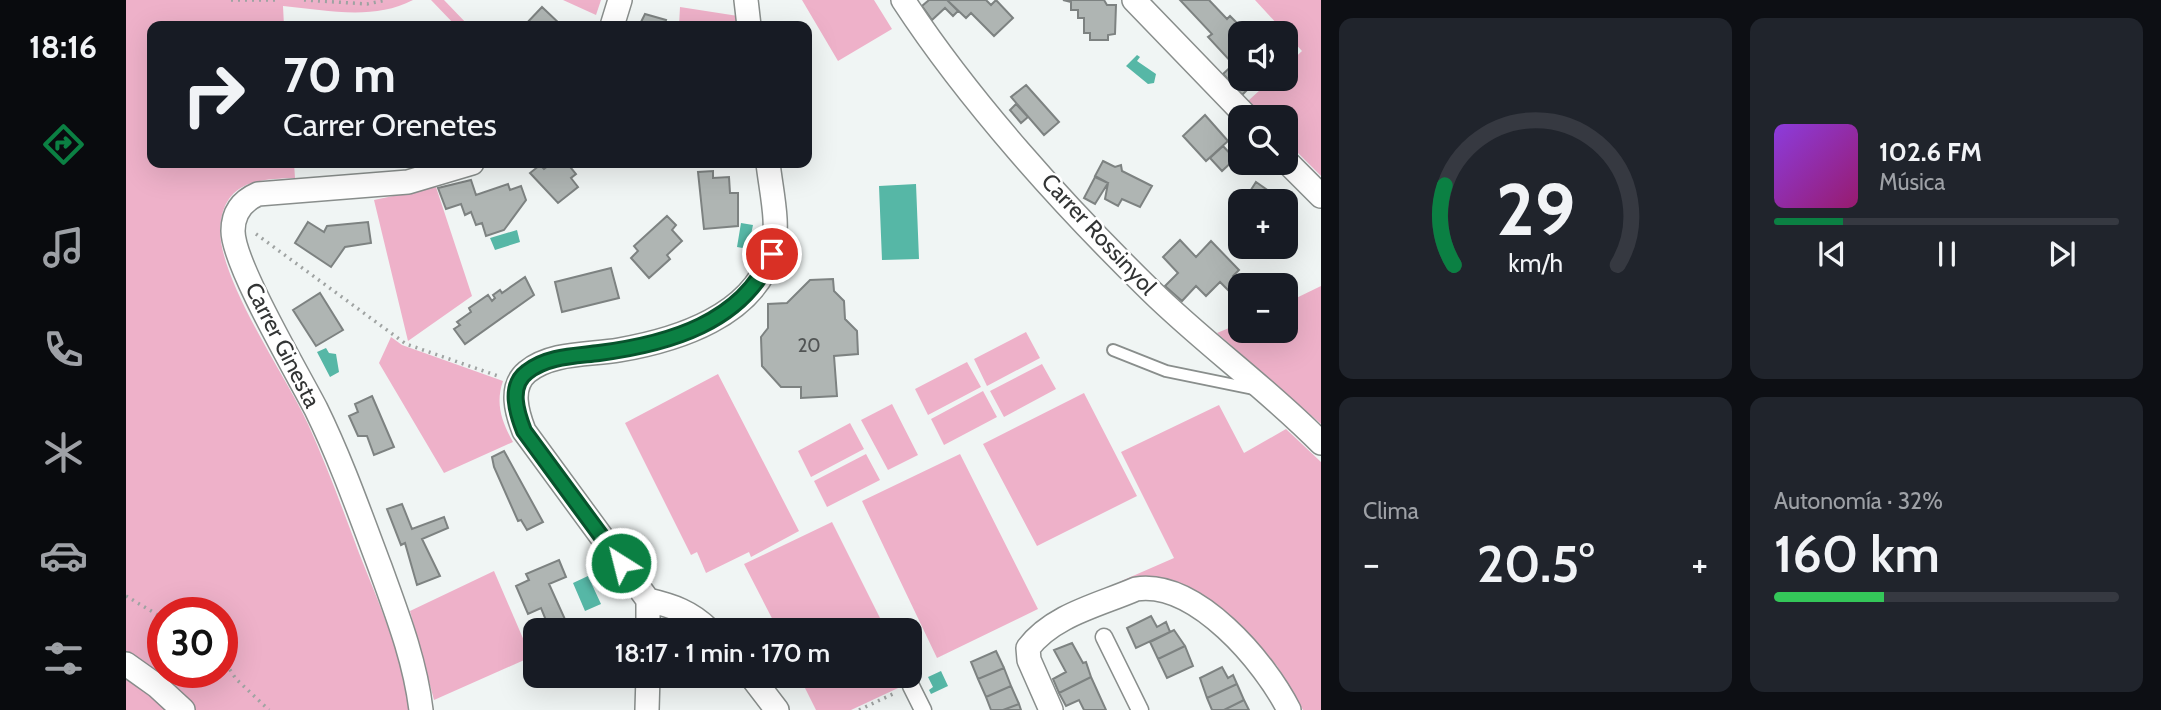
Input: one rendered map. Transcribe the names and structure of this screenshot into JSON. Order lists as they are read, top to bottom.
{
  "streets": {
    "street": ["Carrer Rossinyol", "Carrer Ginesta"]
  },
  "house_numbers": ["20"],
  "page": {
    "tabs": "18:16",
    "map_buttons": ["+", "−"],
    "turn": ["70 m", "Carrer Orenetes"],
    "song": ["102.6 FM", "Música"],
    "tile": [
      "Clima",
      ["Autonomía · 32%", "160 km"]
    ],
    "heat": ["−", "20.5°", "+"],
    "limit": "30",
    "trip": "18:17 · 1 min · 170 m",
    "gauge": ["29", "km/h"]
  }
}
